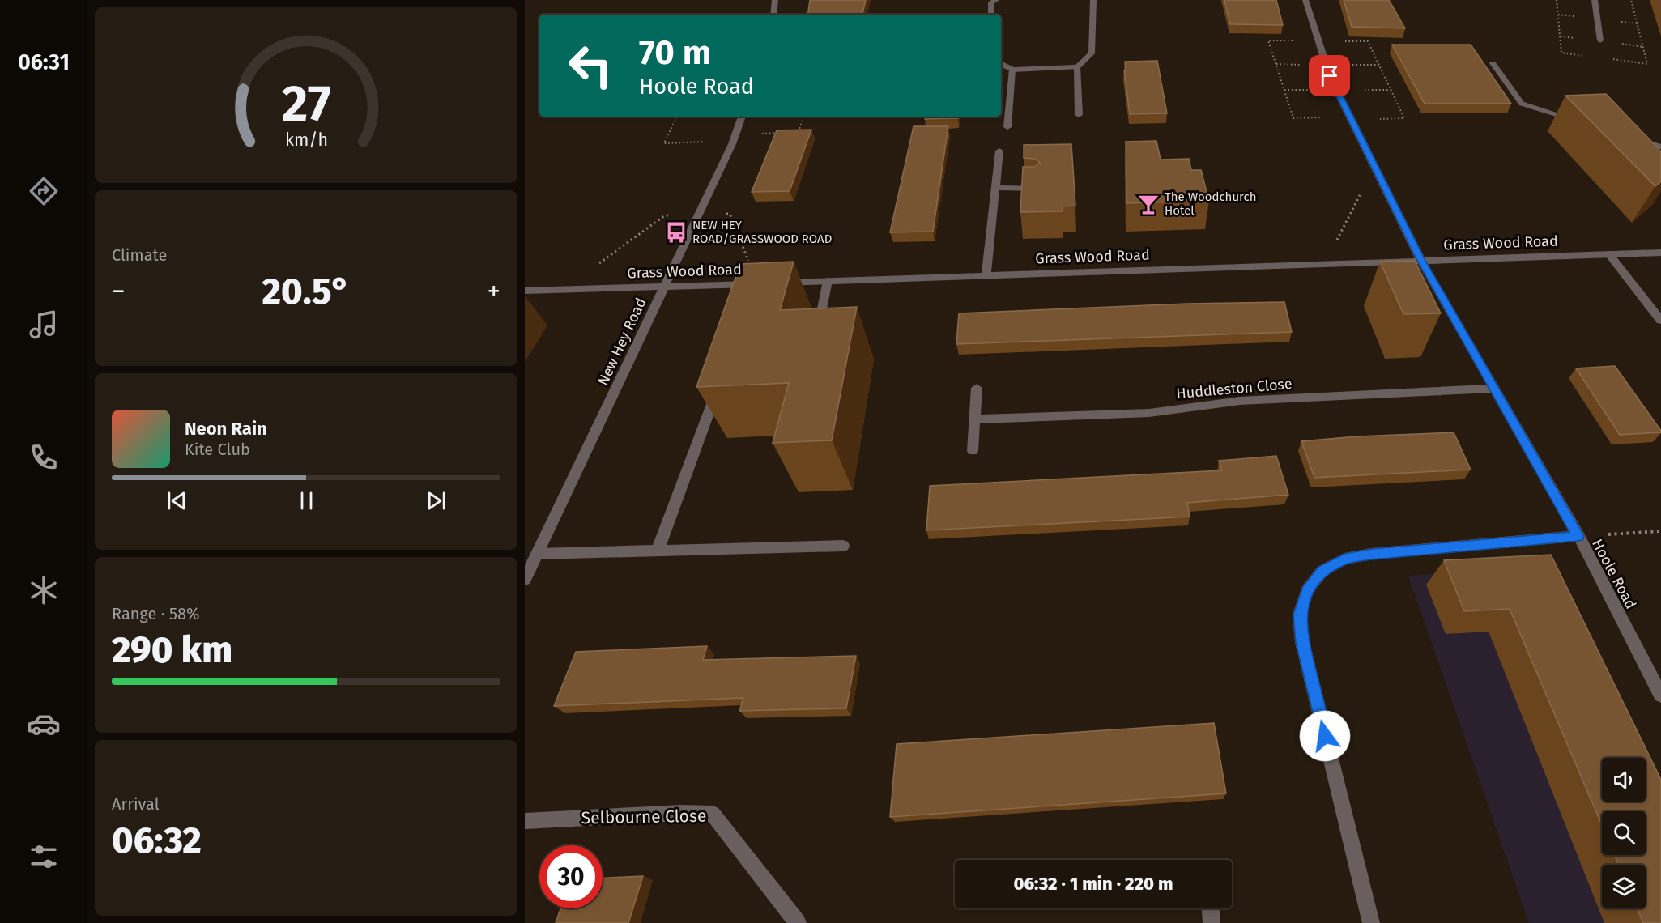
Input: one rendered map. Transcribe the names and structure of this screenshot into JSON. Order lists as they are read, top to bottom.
{
  "streets": {
    "street": [
      "Grass Wood Road",
      "New Hey Road",
      "Huddleston Close",
      "Hoole Road",
      "Selbourne Close"
    ]
  },
  "crossings": [
    ["Grass Wood Road", "New Hey Road"],
    ["Grass Wood Road", "Hoole Road"],
    ["Huddleston Close", "Hoole Road"]
  ],
  "places": {
    "bar": ["The Woodchurch Hotel"],
    "bus stop": ["NEW HEY ROAD/GRASSWOOD ROAD"]
  },
  "page": {
    "tabs": "06:31",
    "turn": ["70 m", "Hoole Road"],
    "tile": [
      "Climate",
      ["Range · 58%", "290 km"],
      ["Arrival", "06:32"]
    ],
    "heat": ["−", "20.5°", "+"],
    "song": ["Neon Rain", "Kite Club"],
    "limit": "30",
    "trip": "06:32 · 1 min · 220 m",
    "gauge": ["27", "km/h"]
  }
}
